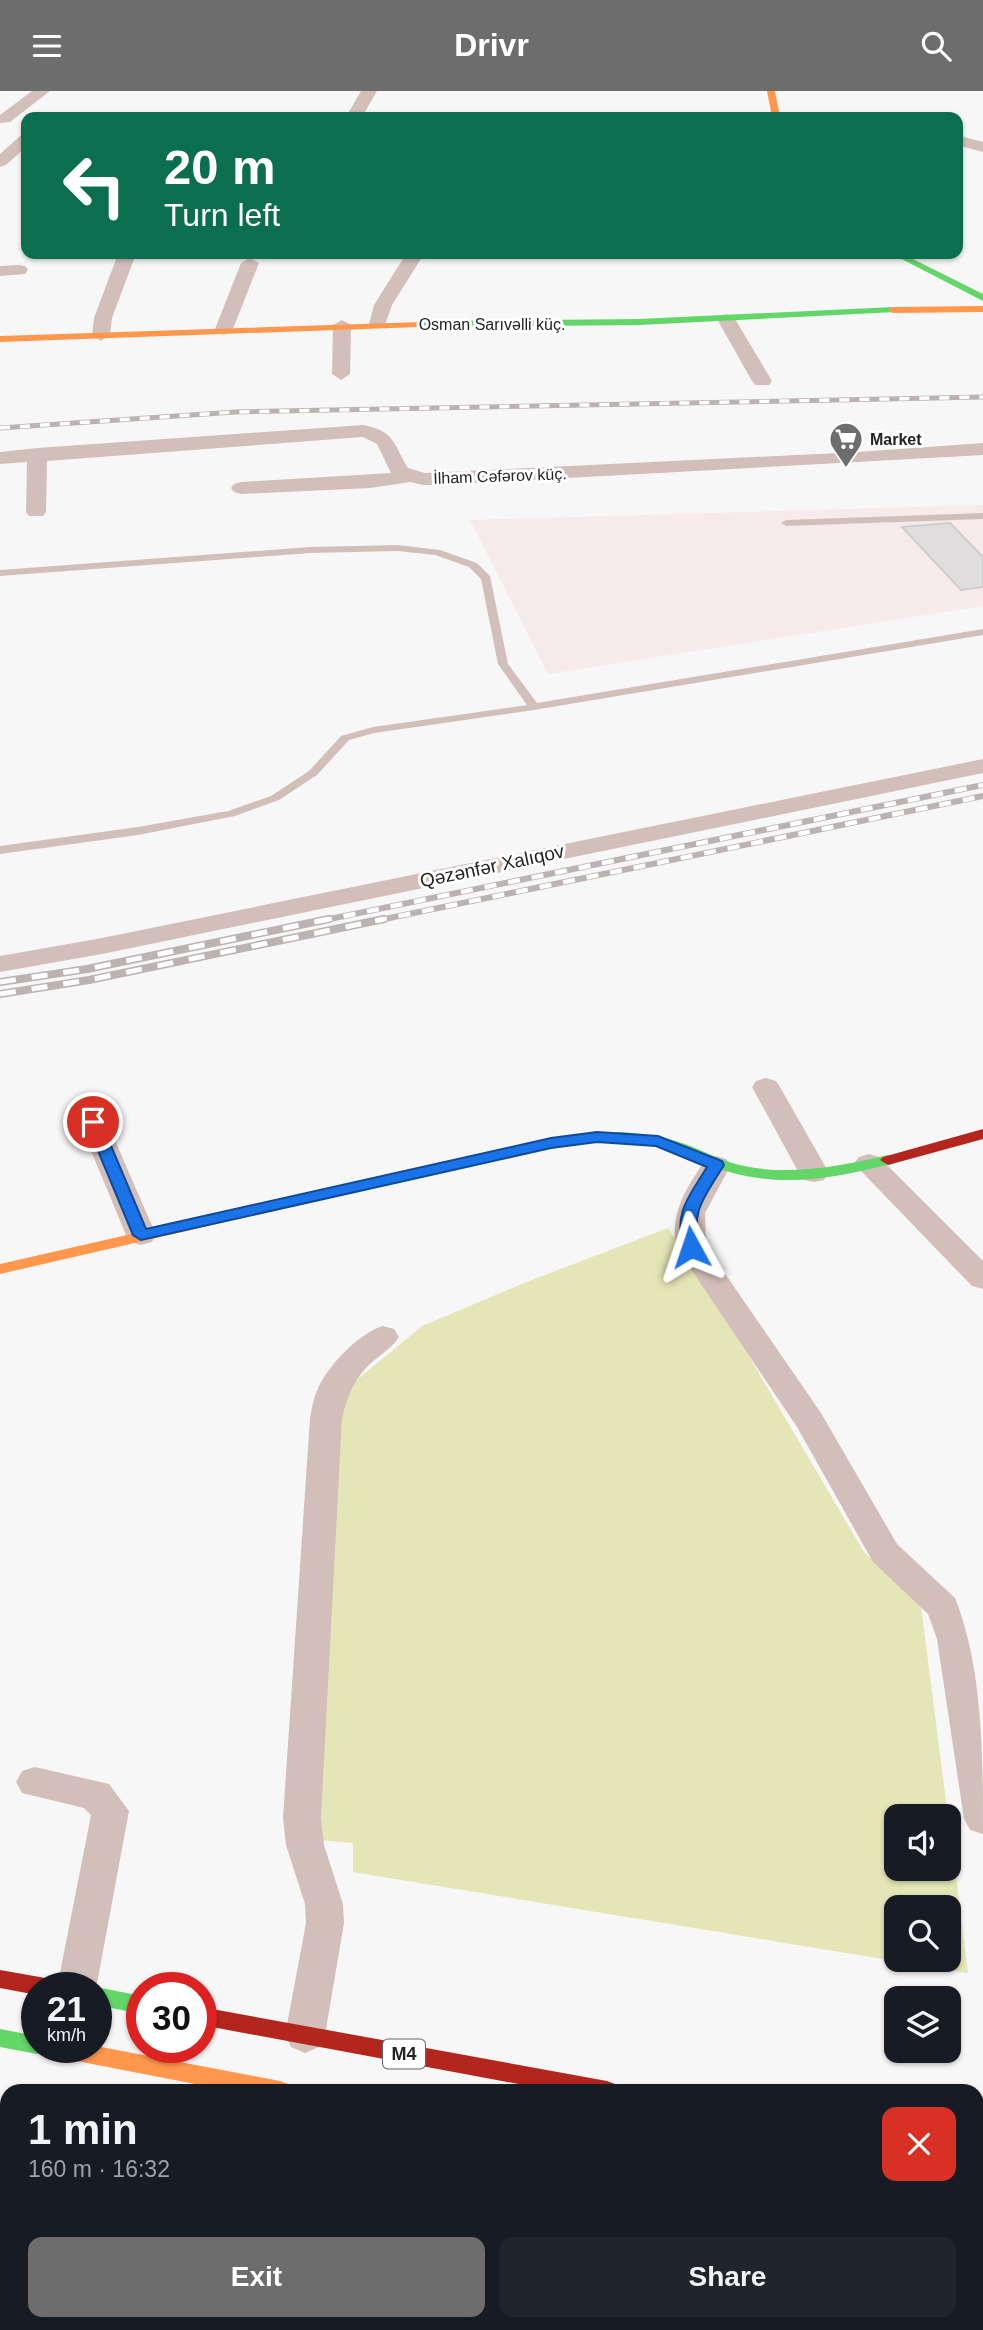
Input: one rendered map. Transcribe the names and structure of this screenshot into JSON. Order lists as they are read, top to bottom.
{
  "streets": {
    "main road": ["Osman Sarıvəlli küç.", "M4"],
    "street": ["İlham Cəfərov küç.", "Qəzənfər Xalıqov"]
  },
  "places": {
    "supermarket": ["Market"]
  },
  "page": {
    "header": "Drivr",
    "turn": ["20 m", "Turn left"],
    "speed": "21 km/h",
    "limit": "30",
    "heading": ["1 min", "160 m · 16:32"],
    "buttons": ["Exit", "Share"]
  }
}
